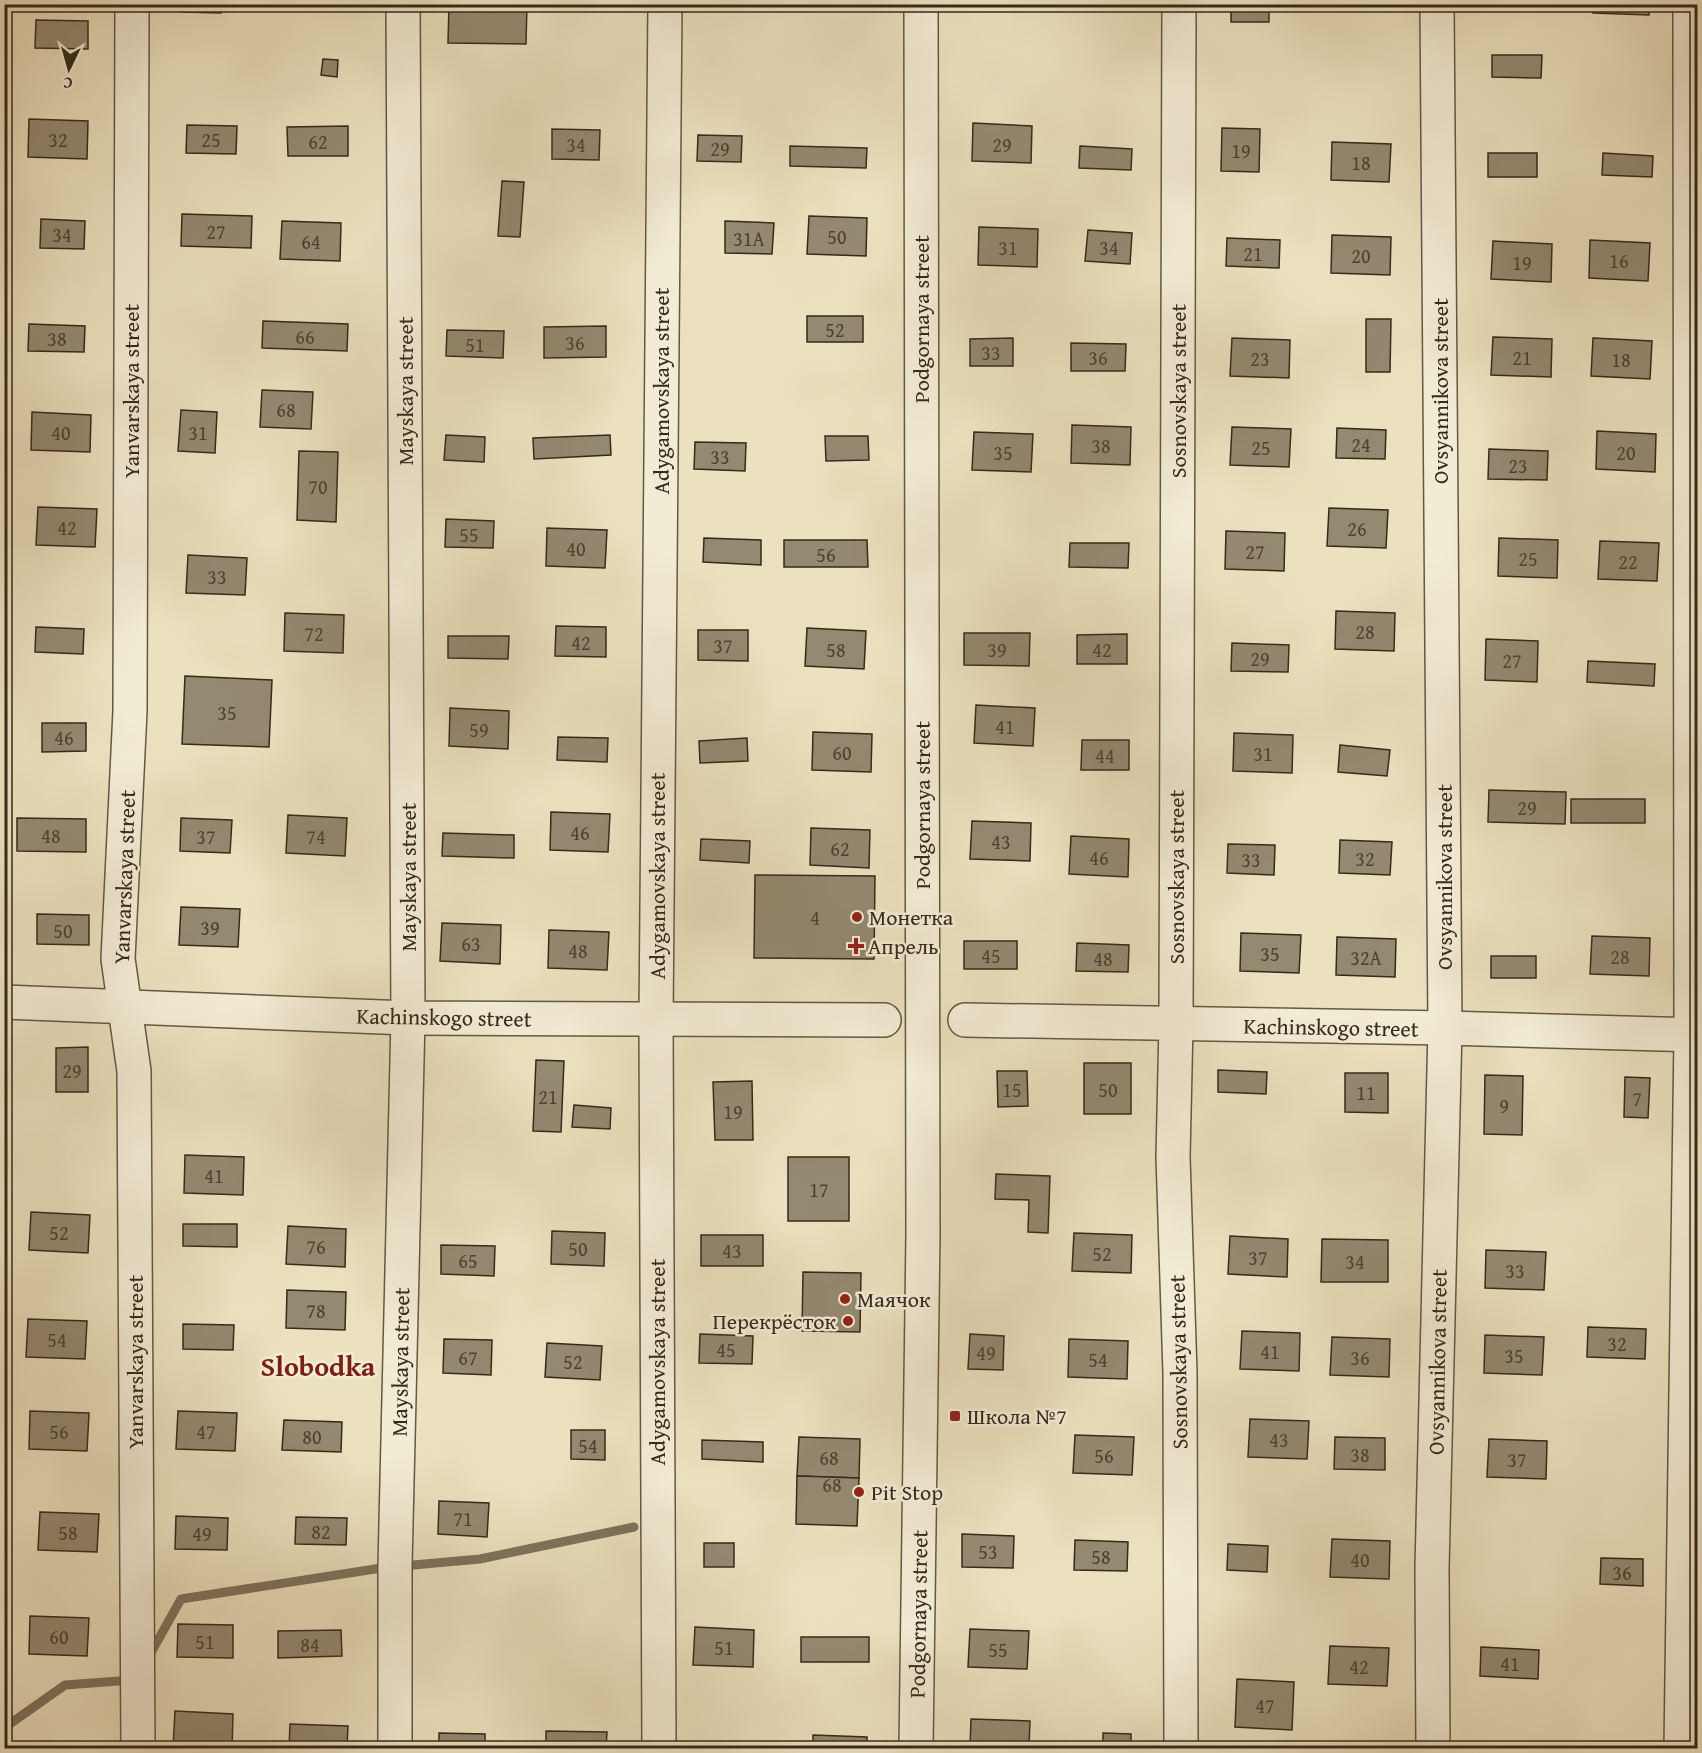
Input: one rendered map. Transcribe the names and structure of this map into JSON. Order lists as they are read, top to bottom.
{
  "streets": {
    "street": [
      "Podgornaya street",
      "Yanvarskaya street",
      "Mayskaya street",
      "Adygamovskaya street",
      "Sosnovskaya street",
      "Ovsyannikova street",
      "Kachinskogo street"
    ]
  },
  "crossings": [
    ["Yanvarskaya street", "Kachinskogo street"],
    ["Mayskaya street", "Kachinskogo street"],
    ["Adygamovskaya street", "Kachinskogo street"],
    ["Sosnovskaya street", "Kachinskogo street"],
    ["Ovsyannikova street", "Kachinskogo street"]
  ],
  "districts": ["Slobodka"],
  "places": {
    "other": [
      "Монетка",
      "Маячок",
      "Перекрёсток",
      "Pit Stop"
    ],
    "health": ["Апрель"],
    "transit": ["Школа №7"]
  },
  "house_numbers": [
    "32",
    "25",
    "62",
    "34",
    "29",
    "29",
    "19",
    "18",
    "27",
    "34",
    "50",
    "31А",
    "64",
    "31",
    "34",
    "21",
    "20",
    "16",
    "19",
    "52",
    "66",
    "38",
    "36",
    "51",
    "33",
    "36",
    "21",
    "23",
    "18",
    "68",
    "40",
    "31",
    "24",
    "38",
    "25",
    "35",
    "20",
    "33",
    "23",
    "70",
    "42",
    "26",
    "55",
    "40",
    "27",
    "56",
    "25",
    "22",
    "33",
    "28",
    "72",
    "42",
    "37",
    "58",
    "39",
    "42",
    "29",
    "27",
    "35",
    "41",
    "59",
    "46",
    "60",
    "31",
    "44",
    "29",
    "46",
    "48",
    "37",
    "74",
    "43",
    "62",
    "46",
    "32",
    "33",
    "4",
    "39",
    "50",
    "63",
    "48",
    "35",
    "45",
    "28",
    "32А",
    "48",
    "29",
    "15",
    "50",
    "11",
    "21",
    "7",
    "9",
    "19",
    "41",
    "17",
    "52",
    "76",
    "50",
    "43",
    "52",
    "37",
    "65",
    "34",
    "33",
    "78",
    "54",
    "32",
    "45",
    "41",
    "49",
    "35",
    "67",
    "36",
    "54",
    "52",
    "56",
    "47",
    "80",
    "43",
    "54",
    "38",
    "56",
    "68",
    "37",
    "68",
    "71",
    "82",
    "58",
    "49",
    "53",
    "58",
    "40",
    "36",
    "60",
    "51",
    "84",
    "51",
    "55",
    "41",
    "42",
    "47"
  ],
  "north": "bottom"
}
